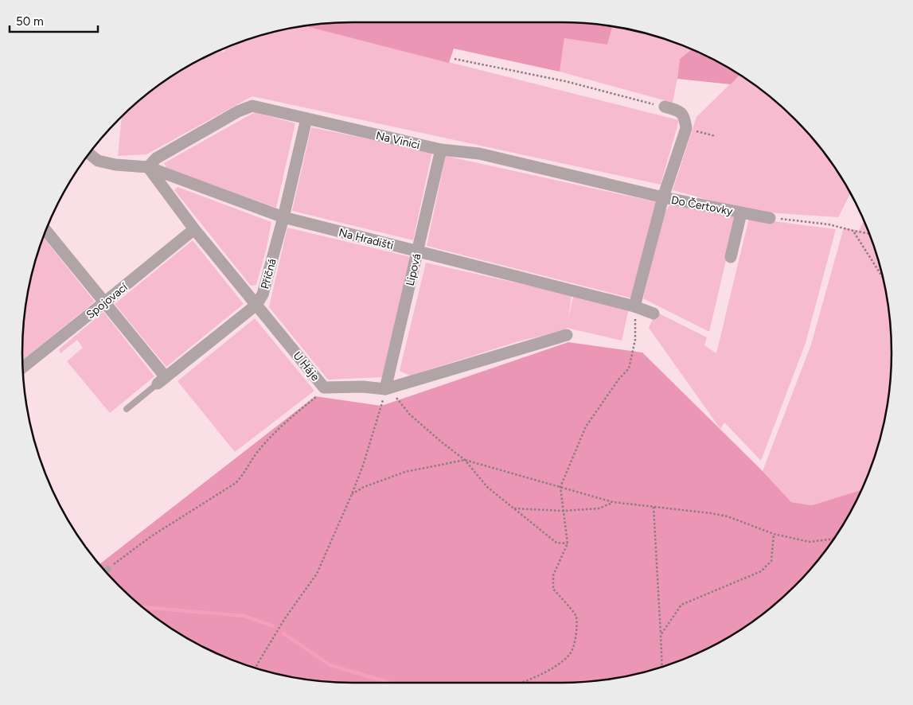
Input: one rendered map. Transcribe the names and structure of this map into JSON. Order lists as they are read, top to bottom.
{
  "streets": {
    "street": [
      "Na Vinici",
      "Do Čertovky",
      "Na Hradišti",
      "Lipová",
      "Příčná",
      "Spojovací",
      "U Háje"
    ]
  },
  "crossings": [
    ["Na Vinici", "Do Čertovky"],
    ["Na Vinici", "Na Hradišti"],
    ["Na Vinici", "Lipová"],
    ["Na Vinici", "Příčná"],
    ["Na Vinici", "U Háje"],
    ["Na Hradišti", "Lipová"],
    ["Na Hradišti", "Příčná"],
    ["Na Hradišti", "U Háje"],
    ["Lipová", "U Háje"],
    ["Příčná", "U Háje"],
    ["Spojovací", "U Háje"]
  ],
  "scale_bar": "50 m"
}
